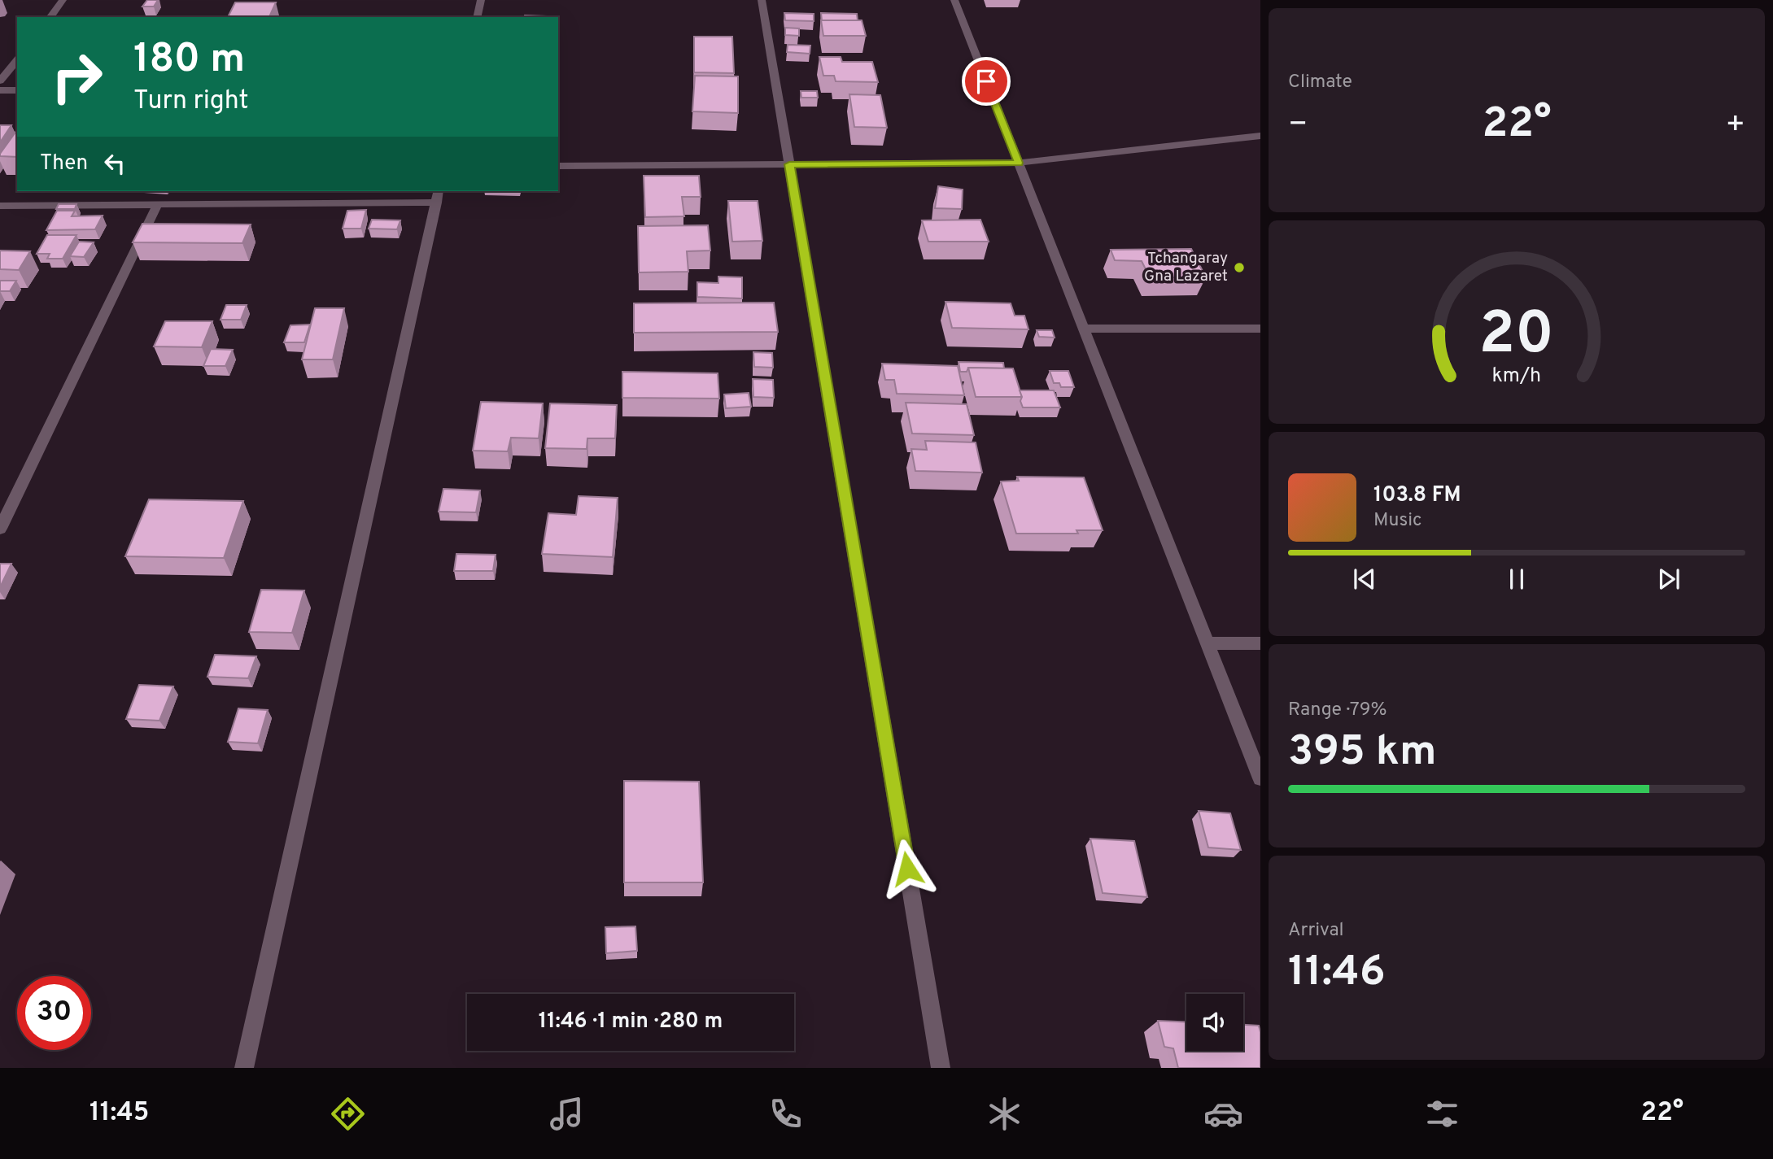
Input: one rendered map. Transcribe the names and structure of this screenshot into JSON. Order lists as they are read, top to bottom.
{
  "places": ["Tchangaray Gna Lazaret"],
  "page": {
    "tile": [
      "Climate",
      ["Range · 79%", "395 km"],
      ["Arrival", "11:46"]
    ],
    "turn": ["180 m", "Turn right"],
    "heat": ["−", "22°", "+"],
    "then": "Then",
    "song": ["103.8 FM", "Music"],
    "limit": "30",
    "trip": "11:46 · 1 min · 280 m",
    "tabs": ["11:45", "22°"],
    "gauge": ["20", "km/h"]
  }
}
